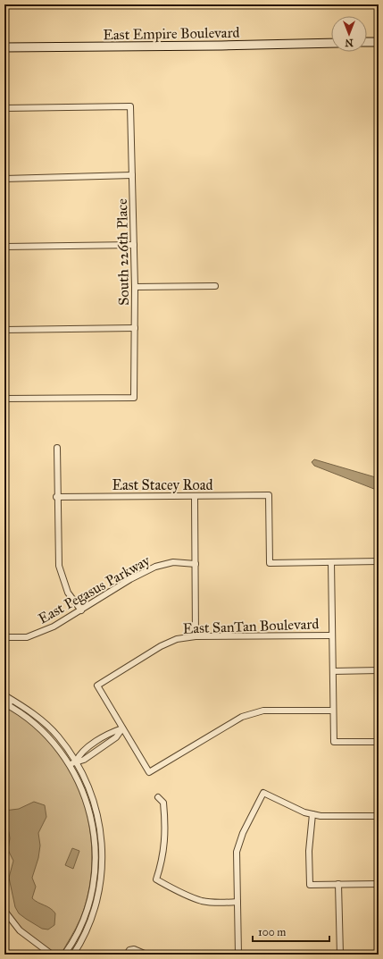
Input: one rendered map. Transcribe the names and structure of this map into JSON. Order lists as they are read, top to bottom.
{
  "streets": {
    "street": [
      "East Empire Boulevard",
      "South 226th Place",
      "East Stacey Road",
      "East Pegasus Parkway",
      "East SanTan Boulevard"
    ]
  },
  "scale_bar": "100 m",
  "north": "bottom"
}
